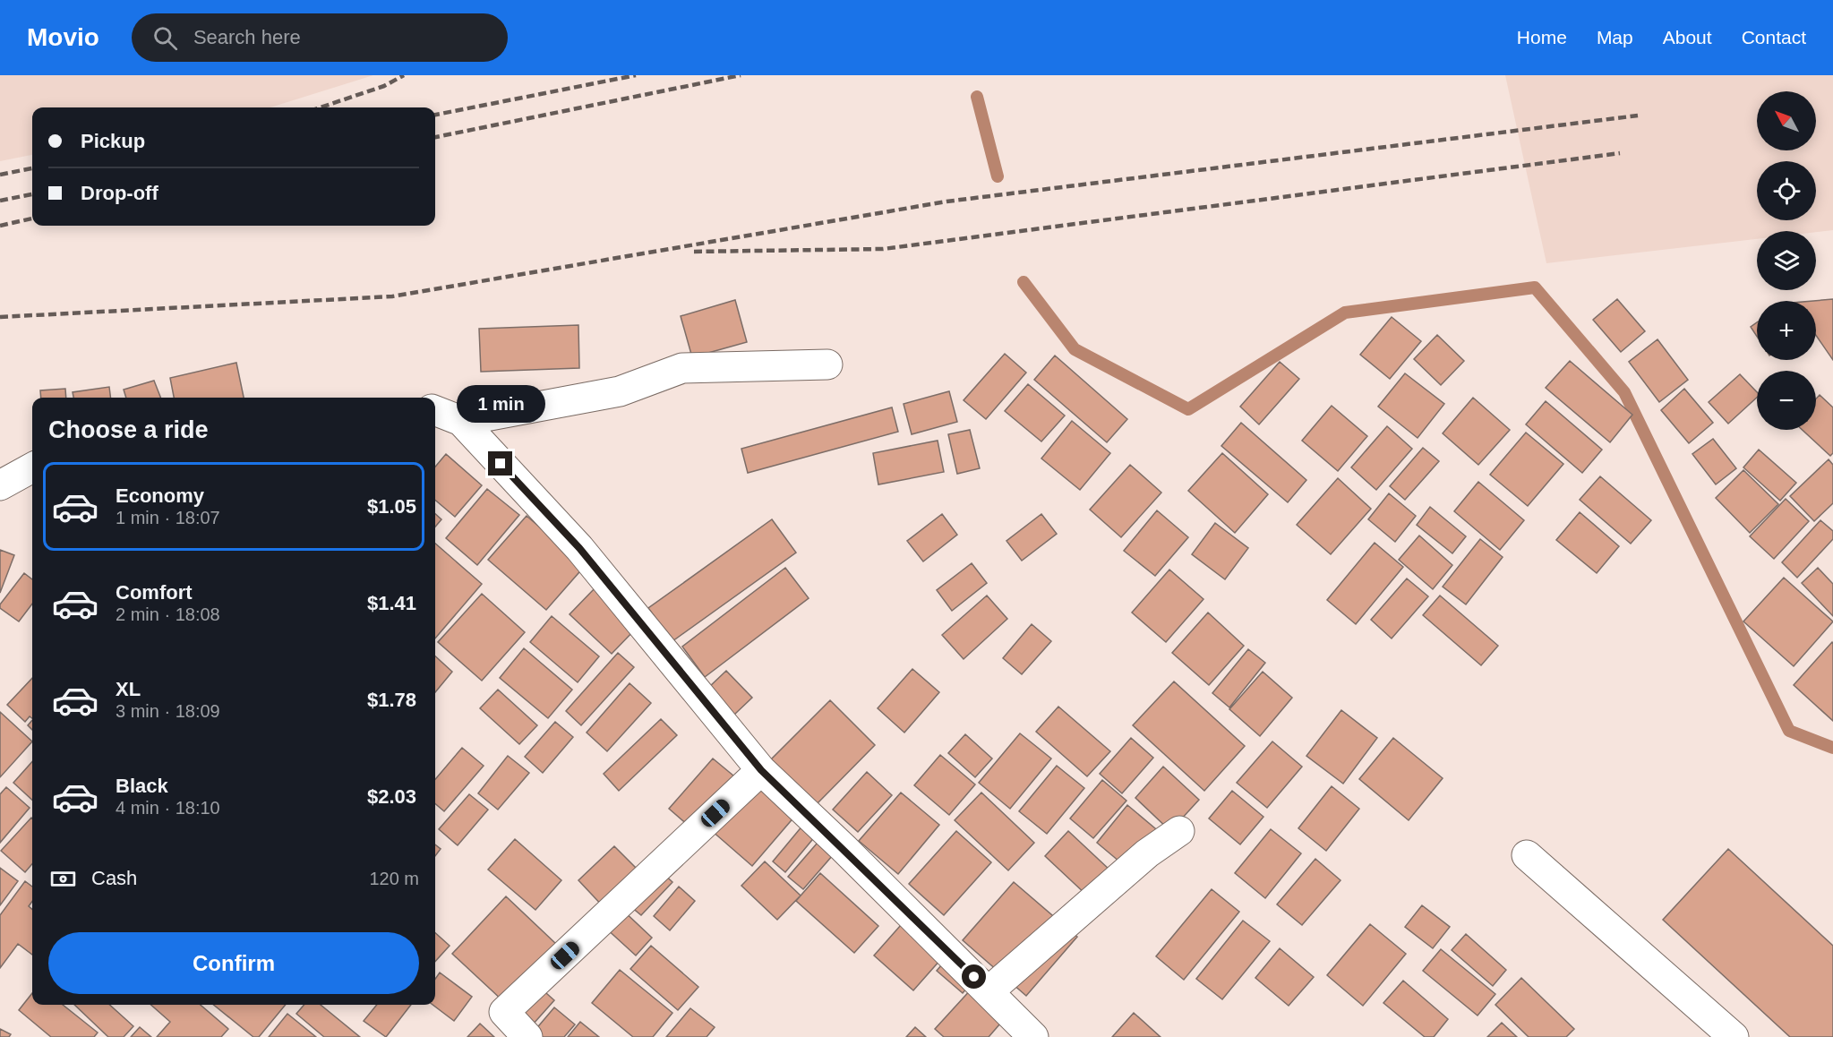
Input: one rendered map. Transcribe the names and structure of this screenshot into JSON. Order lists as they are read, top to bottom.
{
  "north": "top left",
  "page": {
    "header": "Movio",
    "search": "Search here",
    "nav": [
      "Home",
      "Map",
      "About",
      "Contact"
    ],
    "map_buttons": ["+", "−"],
    "banner": ["Pickup", "Drop-off"],
    "bubble": "1 min",
    "heading": "Choose a ride",
    "list": [
      {
        "name": "Economy",
        "note": "1 min · 18:07",
        "value": "$1.05"
      },
      {
        "name": "Comfort",
        "note": "2 min · 18:08",
        "value": "$1.41"
      },
      {
        "name": "XL",
        "note": "3 min · 18:09",
        "value": "$1.78"
      },
      {
        "name": "Black",
        "note": "4 min · 18:10",
        "value": "$2.03"
      }
    ],
    "pay": ["Cash", "120 m"],
    "buttons": "Confirm"
  }
}
